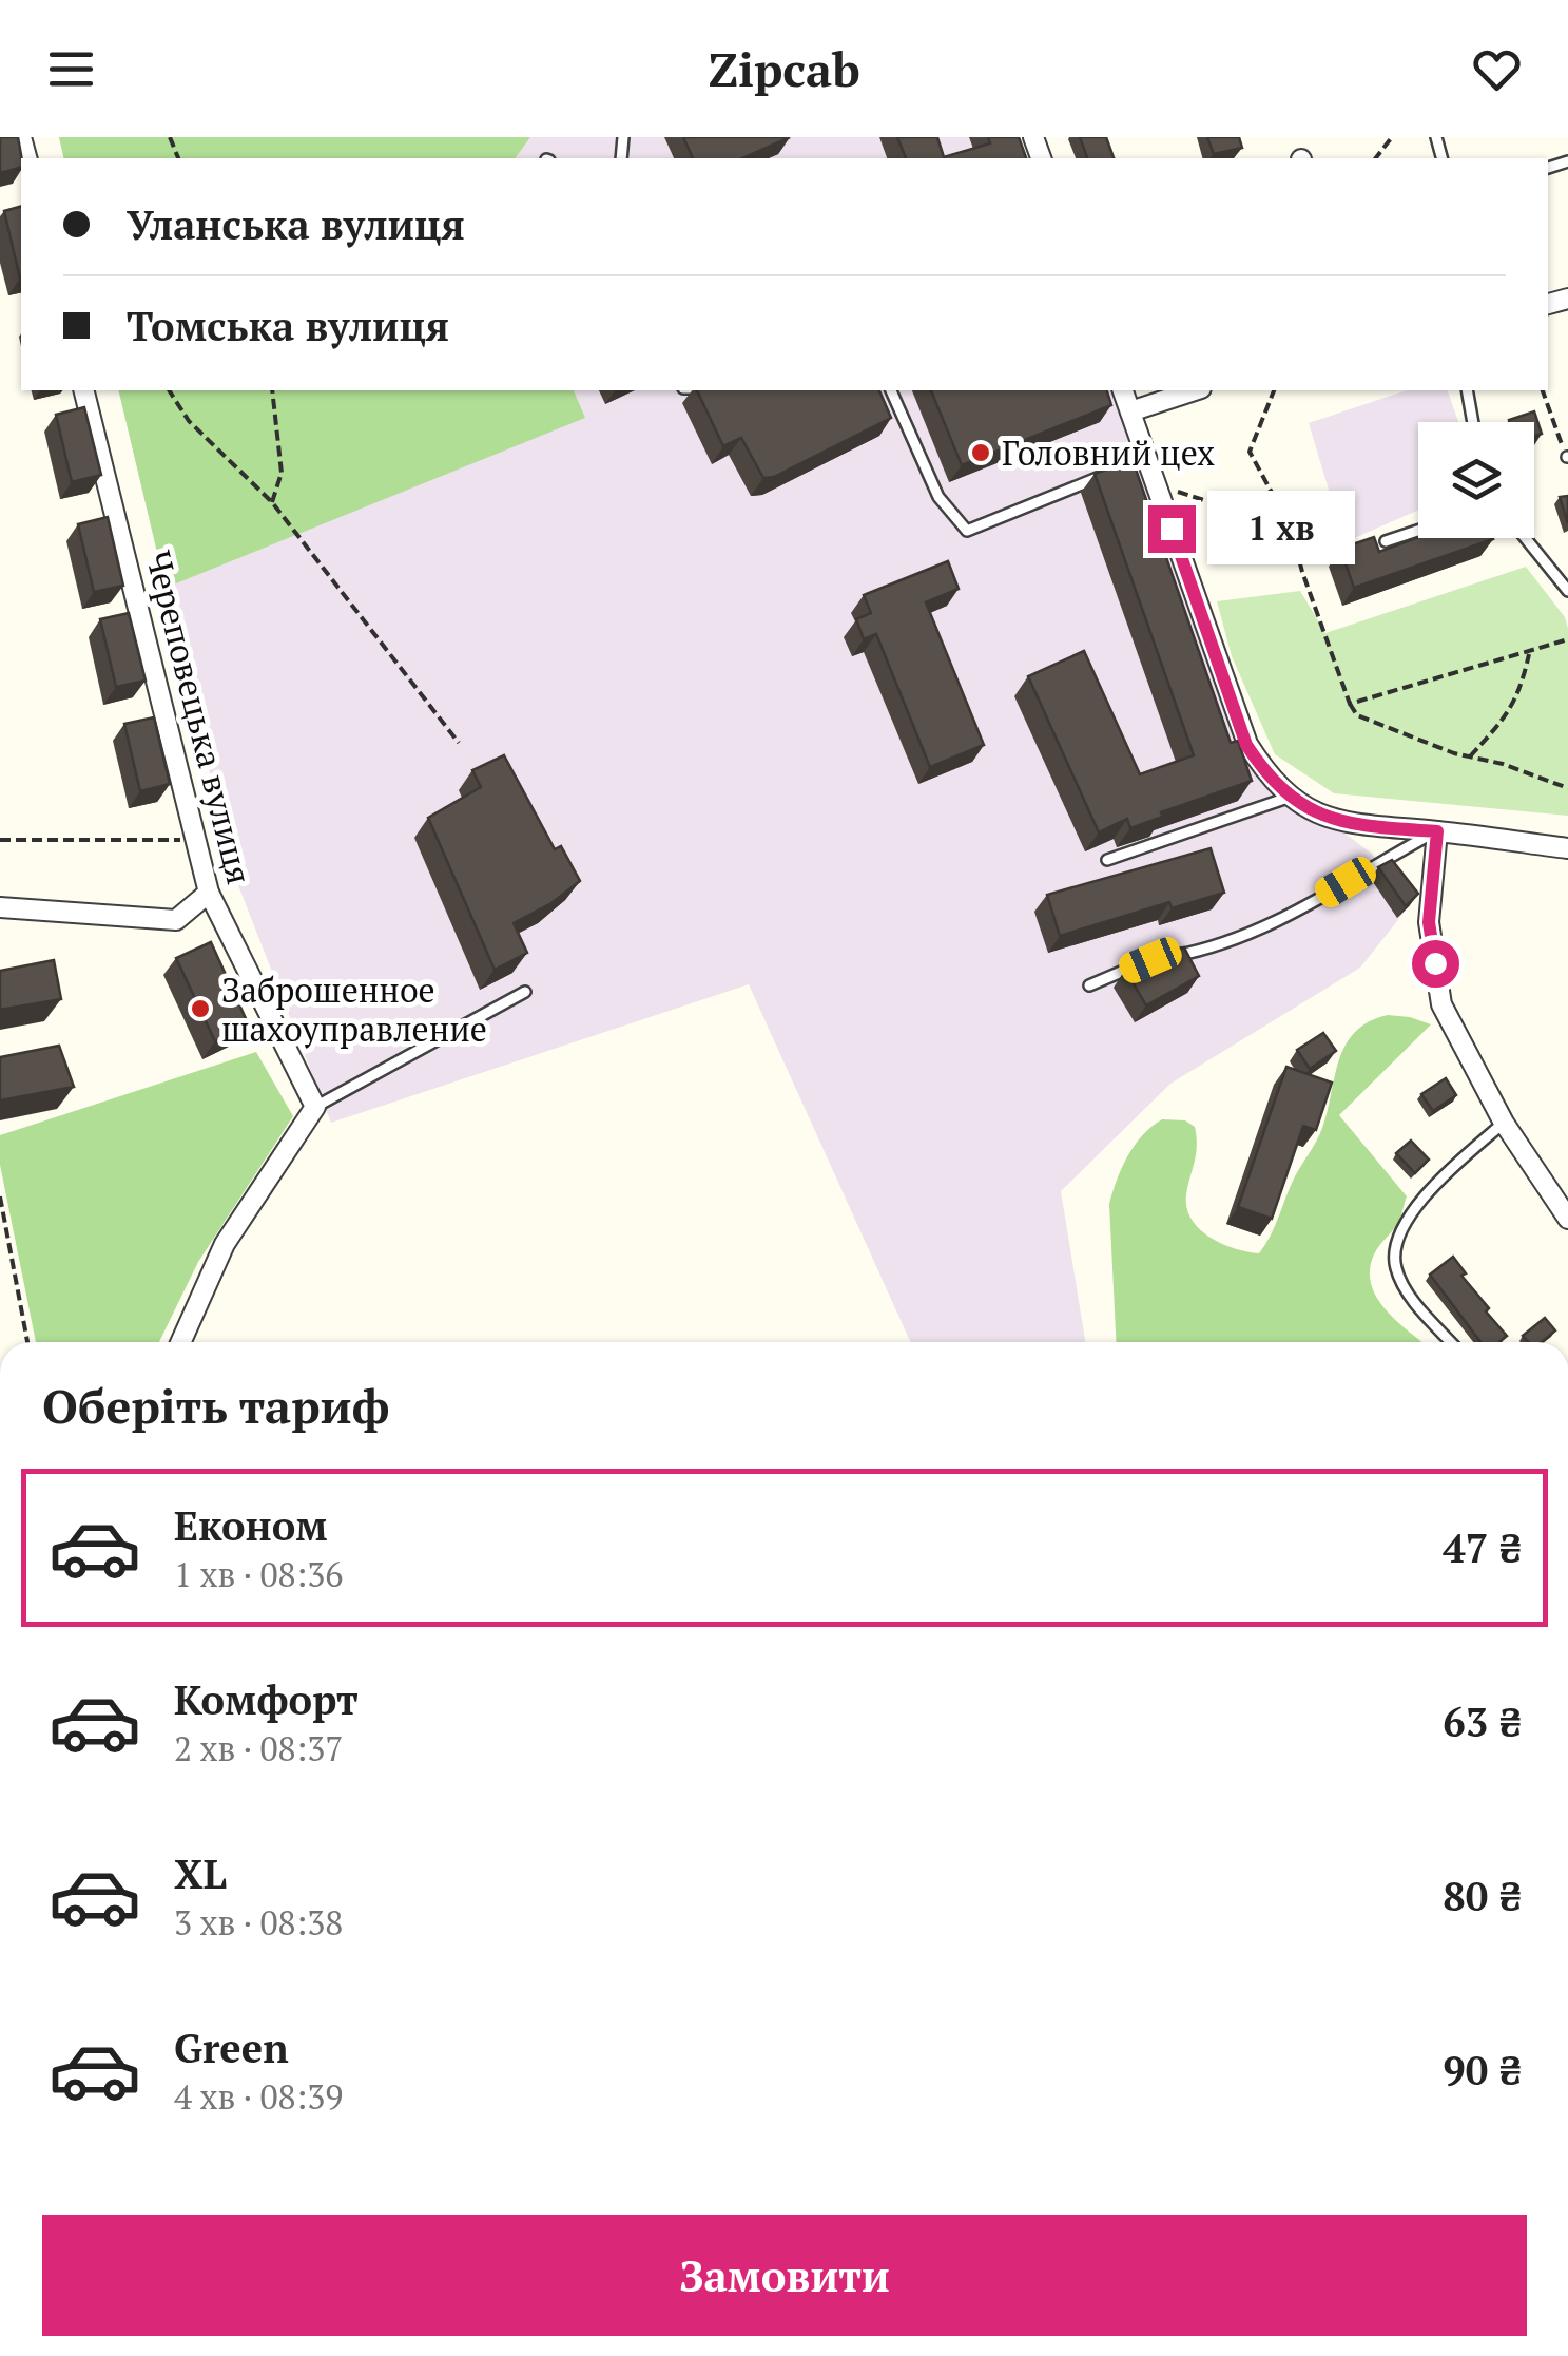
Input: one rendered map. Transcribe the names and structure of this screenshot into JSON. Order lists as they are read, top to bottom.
{
  "streets": {
    "street": ["Череповецька вулиця"]
  },
  "places": ["Головний цех", "Заброшенное шахоуправление"],
  "page": {
    "header": "Zipcab",
    "banner": ["Уланська вулиця", "Томська вулиця"],
    "bubble": "1 хв",
    "heading": "Оберіть тариф",
    "list": [
      {
        "name": "Економ",
        "note": "1 хв · 08:36",
        "value": "47 ₴"
      },
      {
        "name": "Комфорт",
        "note": "2 хв · 08:37",
        "value": "63 ₴"
      },
      {
        "name": "XL",
        "note": "3 хв · 08:38",
        "value": "80 ₴"
      },
      {
        "name": "Green",
        "note": "4 хв · 08:39",
        "value": "90 ₴"
      }
    ],
    "buttons": "Замовити"
  }
}
